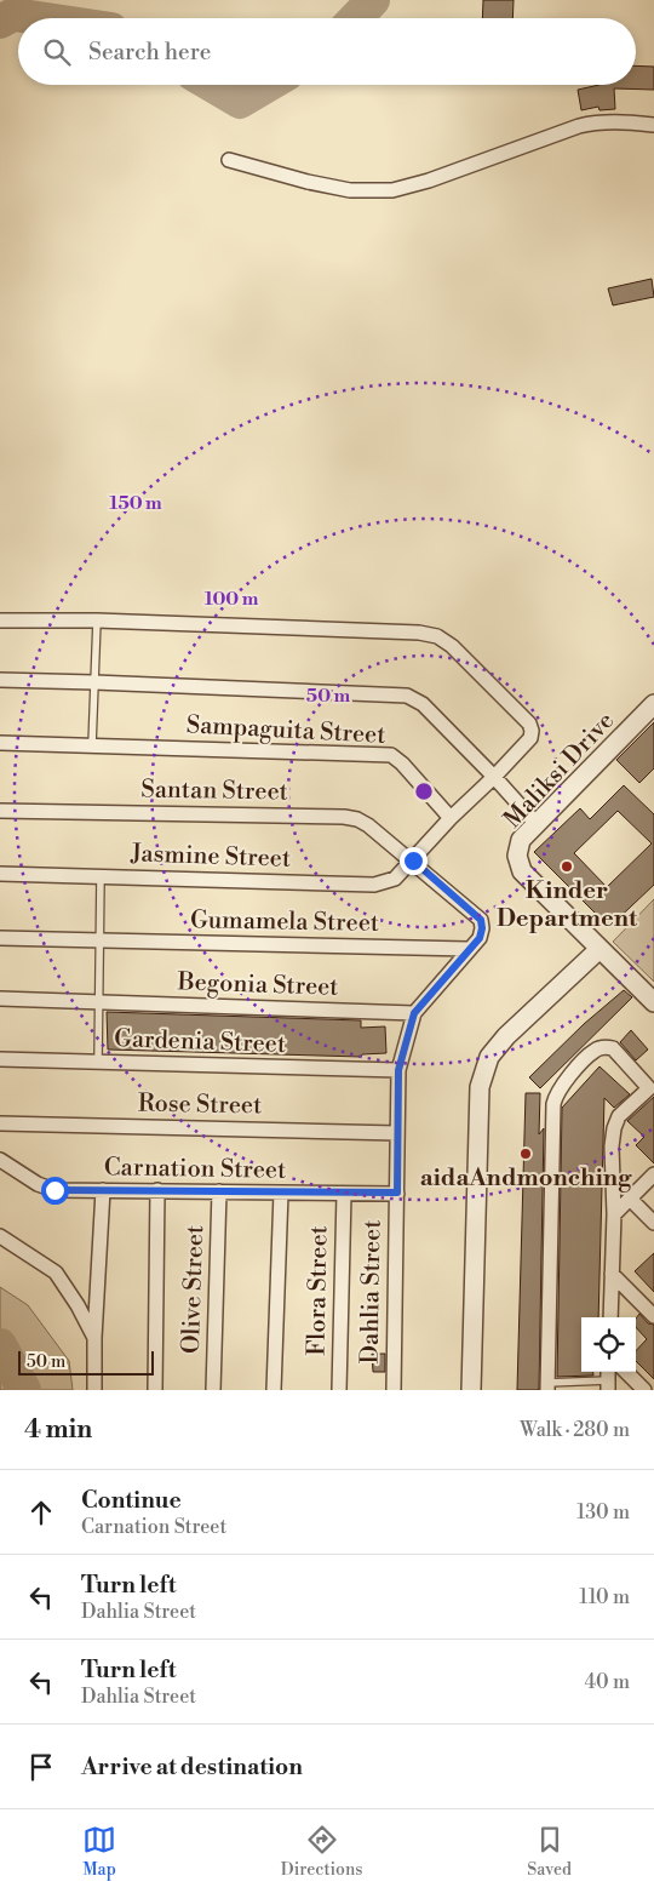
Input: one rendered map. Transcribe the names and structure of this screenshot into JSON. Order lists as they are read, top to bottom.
{
  "streets": {
    "street": [
      "Sampaguita Street",
      "Maliksi Drive",
      "Santan Street",
      "Jasmine Street",
      "Gumamela Street",
      "Begonia Street",
      "Gardenia Street",
      "Rose Street",
      "Carnation Street",
      "Olive Street",
      "Flora Street",
      "Dahlia Street"
    ]
  },
  "crossings": [
    ["Santan Street", "Jasmine Street"],
    ["Santan Street", "Dahlia Street"],
    ["Jasmine Street", "Dahlia Street"],
    ["Gumamela Street", "Dahlia Street"],
    ["Begonia Street", "Dahlia Street"],
    ["Gardenia Street", "Dahlia Street"],
    ["Rose Street", "Dahlia Street"],
    ["Carnation Street", "Olive Street"],
    ["Carnation Street", "Flora Street"],
    ["Carnation Street", "Dahlia Street"]
  ],
  "places": ["Kinder Department", "aidaAndmonching"],
  "scale_bar": "50 m",
  "page": {
    "search": "Search here",
    "scale": "50 m",
    "heading": ["4 min", "Walk · 280 m"],
    "list": [
      ["Continue", "Carnation Street", "130 m"],
      ["Turn left", "Dahlia Street", "110 m"],
      ["Turn left", "Dahlia Street", "40 m"],
      "Arrive at destination"
    ],
    "nav": ["Map", "Directions", "Saved"]
  },
  "rings": ["150 m", "100 m", "50 m"]
}
